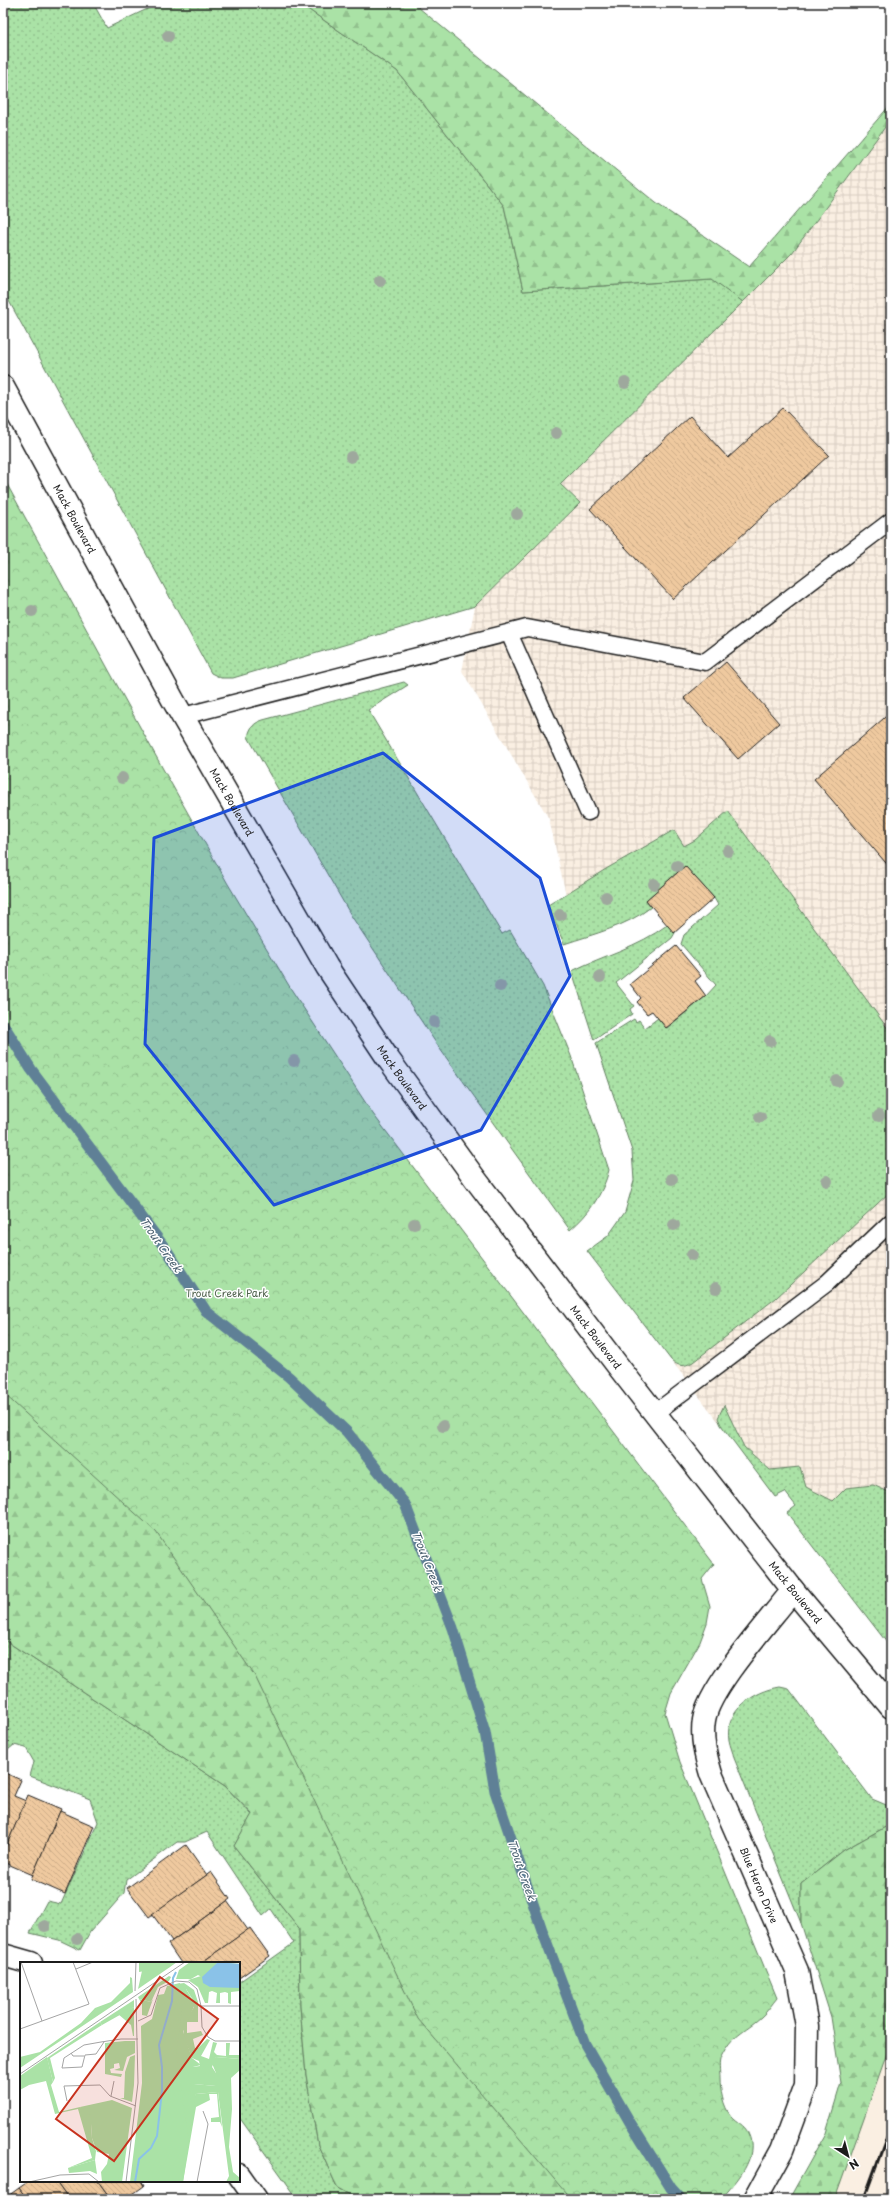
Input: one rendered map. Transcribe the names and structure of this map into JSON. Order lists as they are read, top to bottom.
{
  "streets": {
    "main road": ["Mack Boulevard", "Blue Heron Drive"]
  },
  "crossings": [
    ["Mack Boulevard", "Blue Heron Drive"]
  ],
  "water": ["Trout Creek"],
  "parks": ["Trout Creek Park"],
  "north": "bottom right"
}
